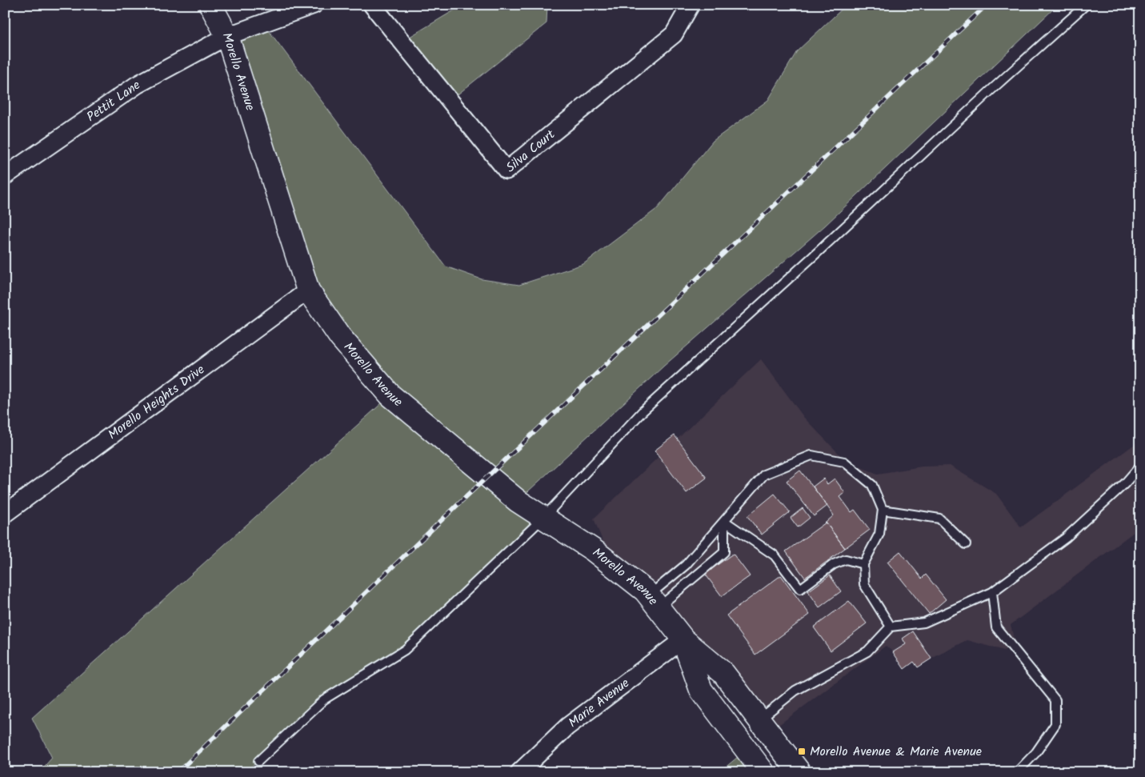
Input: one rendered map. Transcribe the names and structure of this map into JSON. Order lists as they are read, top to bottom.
{
  "streets": {
    "street": [
      "Morello Avenue",
      "Pettit Lane",
      "Silva Court",
      "Morello Heights Drive",
      "Marie Avenue"
    ]
  },
  "crossings": [
    ["Morello Avenue", "Pettit Lane"],
    ["Morello Avenue", "Morello Heights Drive"],
    ["Morello Avenue", "Marie Avenue"]
  ],
  "places": {
    "transit": ["Morello Avenue & Marie Avenue"]
  }
}
